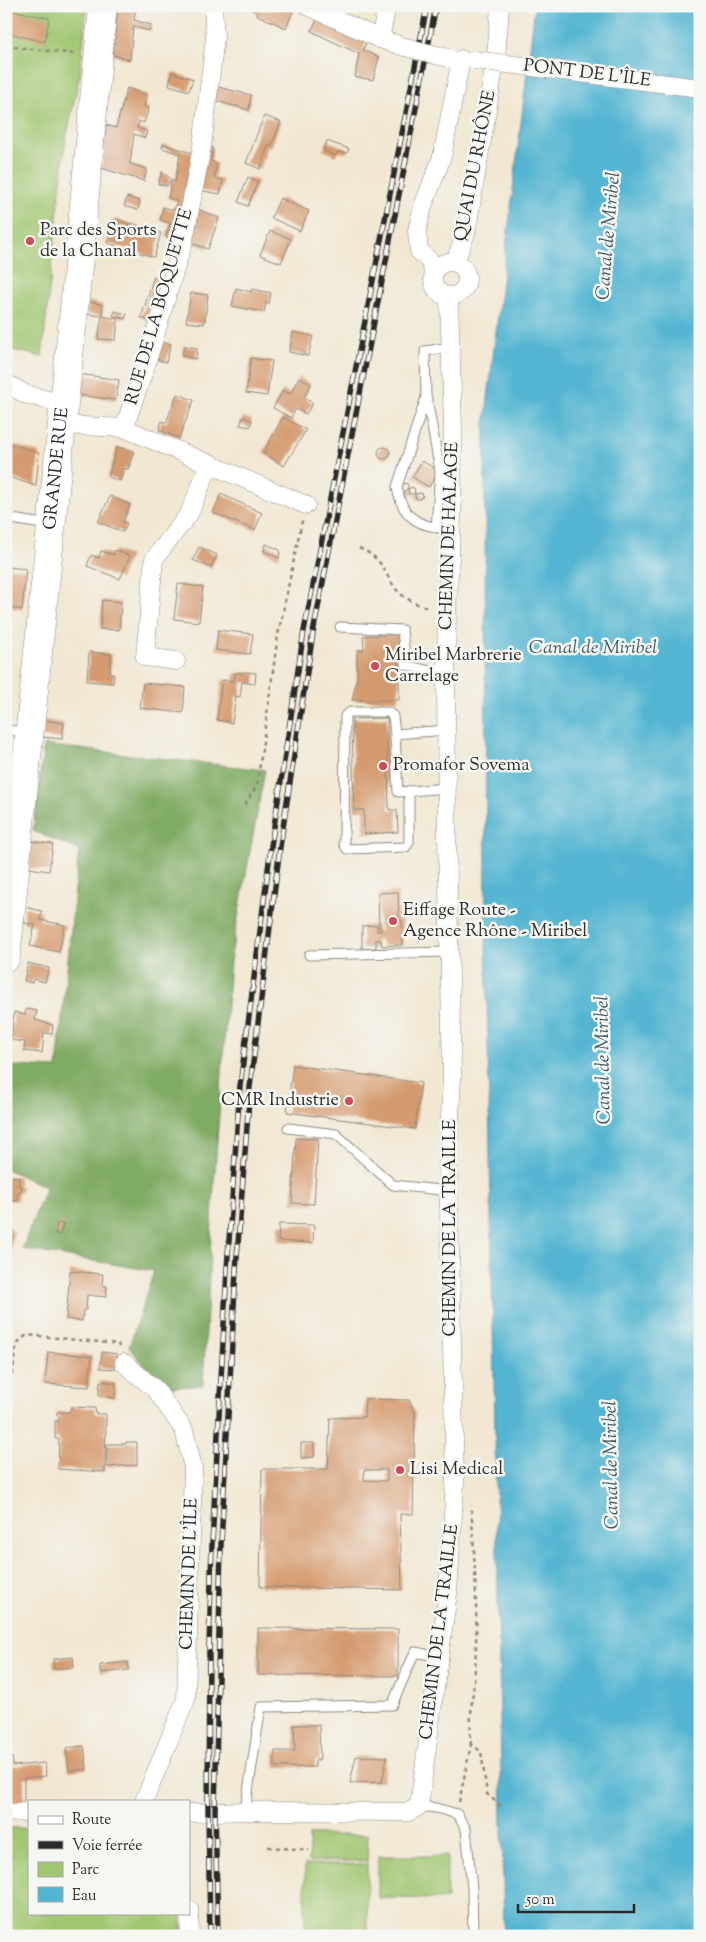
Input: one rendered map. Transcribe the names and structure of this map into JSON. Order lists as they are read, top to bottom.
{
  "streets": {
    "main road": ["GRANDE RUE"],
    "street": [
      "PONT DE L'ÎLE",
      "QUAI DU RHÔNE",
      "RUE DE LA BOQUETTE",
      "CHEMIN DE HALAGE",
      "CHEMIN DE LA TRAILLE",
      "CHEMIN DE L'ÎLE"
    ]
  },
  "crossings": [
    ["PONT DE L'ÎLE", "QUAI DU RHÔNE"],
    ["QUAI DU RHÔNE", "CHEMIN DE HALAGE"],
    ["CHEMIN DE HALAGE", "CHEMIN DE LA TRAILLE"]
  ],
  "water": ["Canal de Miribel"],
  "places": [
    "Parc des Sports de la Chanal",
    "Miribel Marbrerie Carrelage",
    "Promafor Sovema",
    "Eiffage Route - Agence Rhône - Miribel",
    "CMR Industrie",
    "Lisi Medical"
  ],
  "legend": [
    "Route",
    "Voie ferrée",
    "Parc",
    "Eau"
  ],
  "scale_bar": "50 m"
}
